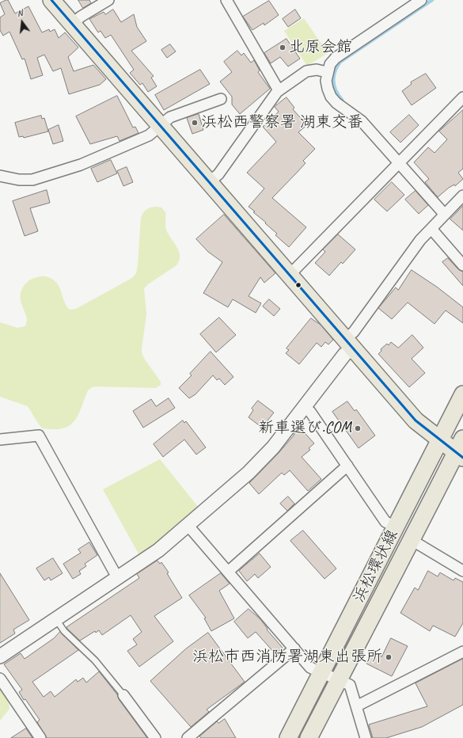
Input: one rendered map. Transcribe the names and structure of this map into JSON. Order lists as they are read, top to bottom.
{
  "streets": {
    "main road": ["浜松環状線"]
  },
  "places": [
    "北原会館",
    "浜松西警察署 湖東交番",
    "新車選び.COM",
    "浜松市西消防署湖東出張所"
  ],
  "north": "top"
}
